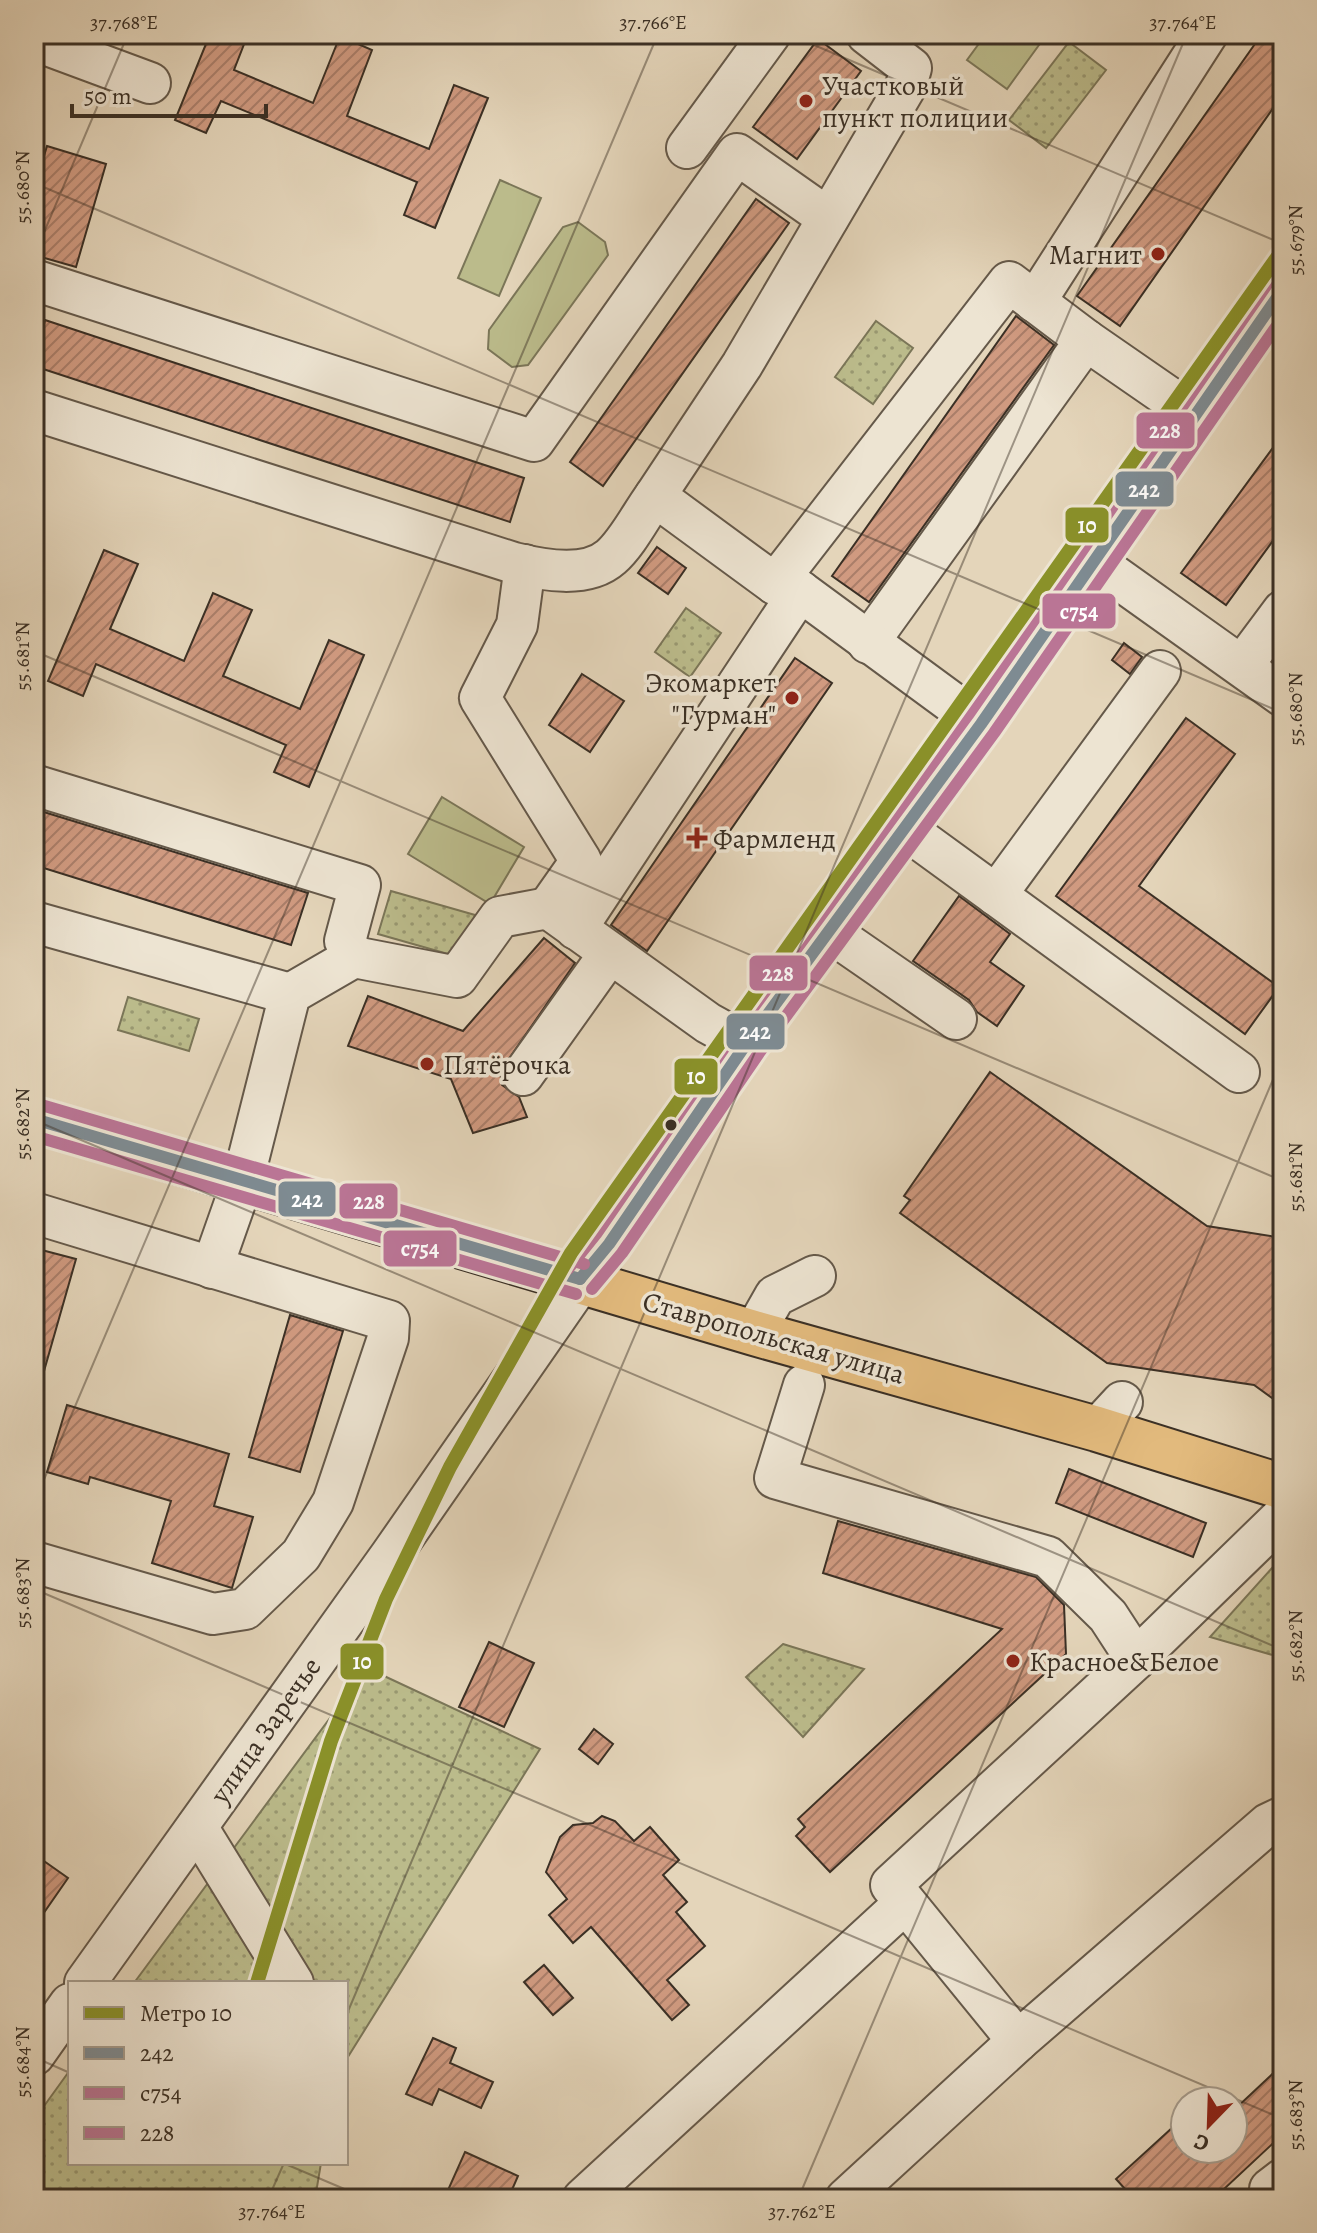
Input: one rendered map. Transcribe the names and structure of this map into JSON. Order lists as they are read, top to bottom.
{
  "streets": {
    "main road": ["Ставропольская улица"],
    "street": ["улица Заречье"]
  },
  "crossings": [
    ["Ставропольская улица", "улица Заречье"]
  ],
  "places": {
    "other": [
      "Участковый пункт полиции",
      "Магнит",
      "Экомаркет \"Гурман\"",
      "Пятёрочка",
      "Красное&Белое"
    ],
    "health": ["Фармленд"]
  },
  "lines": [
    "metro line 10",
    "transit line 228",
    "transit line 242",
    "transit line с754"
  ],
  "legend": [
    "Метро 10",
    "242",
    "с754",
    "228"
  ],
  "scale_bar": "50 m",
  "north": "bottom left",
  "coordinates": [
    "37.768°E",
    "37.766°E",
    "37.764°E",
    "55.680°N",
    "55.679°N",
    "55.681°N",
    "55.682°N",
    "55.683°N",
    "55.684°N",
    "37.762°E"
  ]
}
